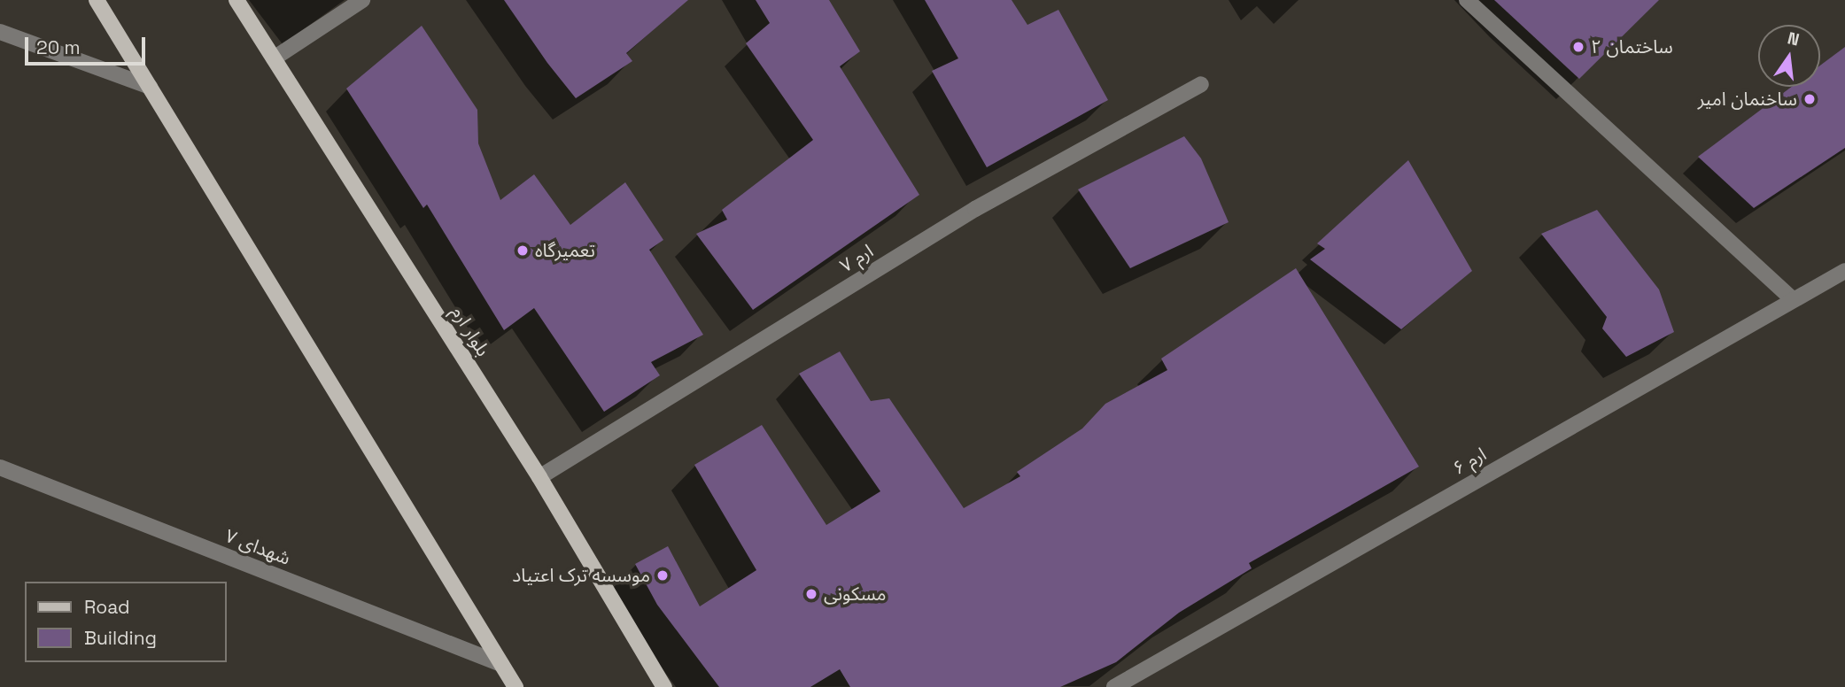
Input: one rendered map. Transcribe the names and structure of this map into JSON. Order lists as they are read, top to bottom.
{
  "streets": {
    "main road": ["بلوار ارم"],
    "street": ["ارم ۷", "ارم ۶", "شهدای ۷"]
  },
  "crossings": [
    ["ارم ۷", "بلوار ارم"]
  ],
  "places": [
    "ساختمان ۲",
    "ساخنمان امیر",
    "تعمیرگاه",
    "موسسه ترک اعتیاد",
    "مسکونی"
  ],
  "legend": ["Road", "Building"],
  "scale_bar": "20 m",
  "north": "top"
}
